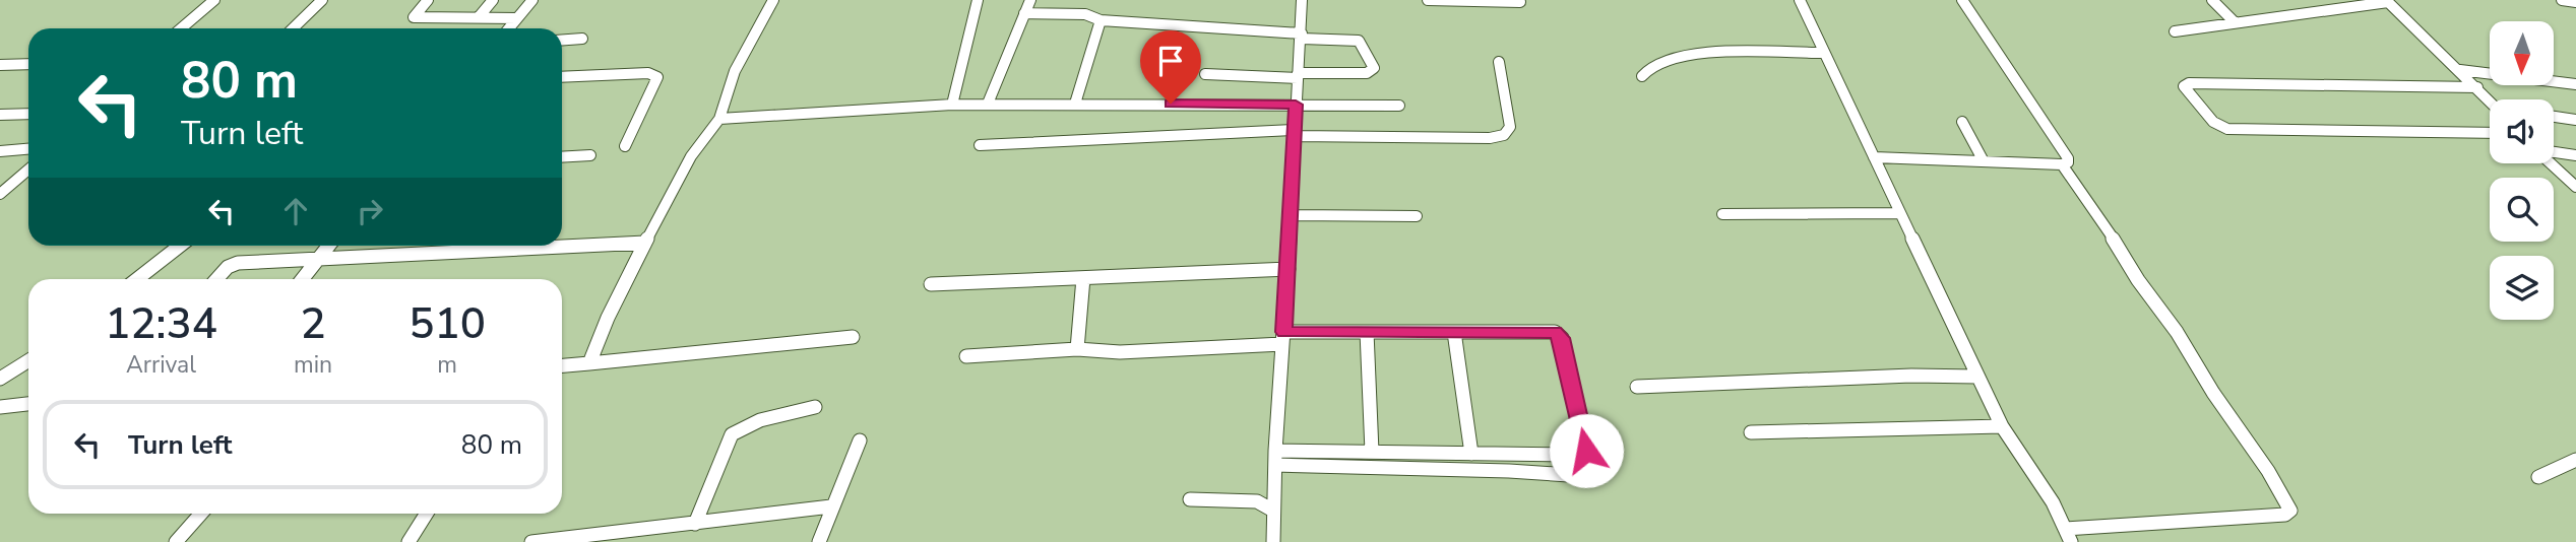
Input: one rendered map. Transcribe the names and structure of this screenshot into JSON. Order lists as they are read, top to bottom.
{
  "north": "bottom",
  "page": {
    "turn": ["80 m", "Turn left"],
    "eta": [
      "12:34",
      "Arrival",
      "2",
      "min",
      "510",
      "m"
    ],
    "list": [
      {
        "name": "Turn left",
        "value": "80 m"
      }
    ]
  }
}
